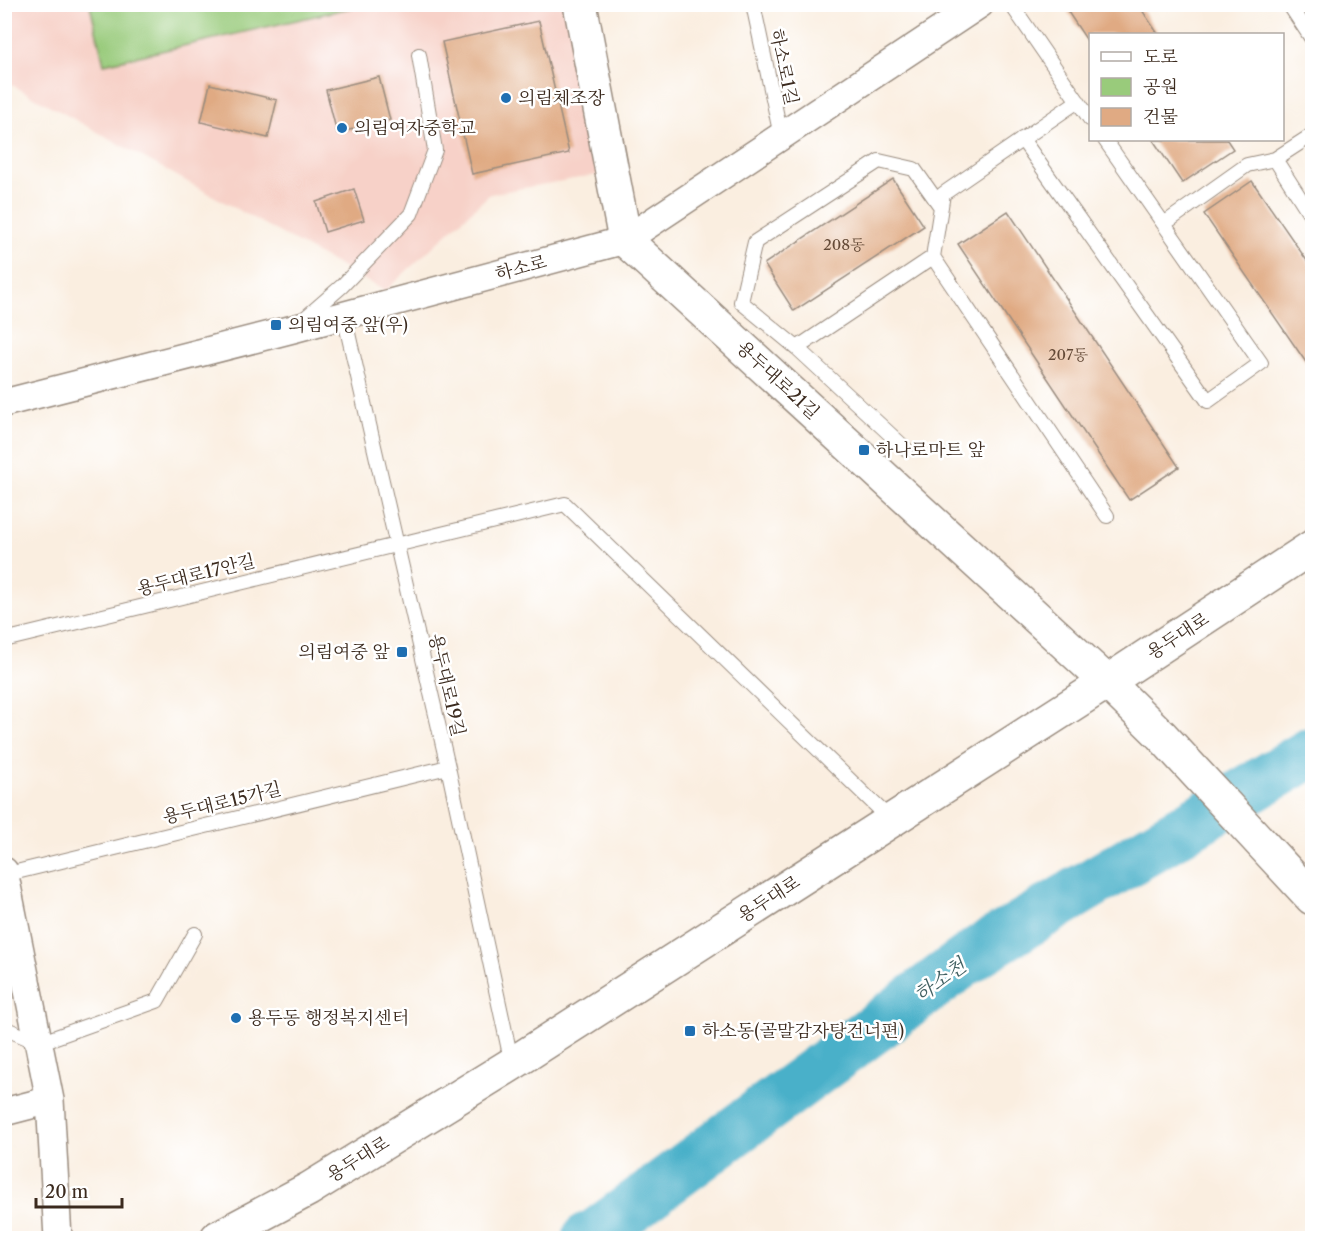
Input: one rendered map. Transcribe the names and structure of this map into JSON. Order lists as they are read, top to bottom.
{
  "streets": {
    "street": ["하소로", "용두대로21길", "용두대로"],
    "lane": [
      "하소로1길",
      "용두대로17안길",
      "용두대로19길",
      "용두대로15가길"
    ]
  },
  "crossings": [
    ["하소로1길", "하소로"],
    ["하소로", "용두대로21길"],
    ["하소로", "용두대로19길"],
    ["용두대로21길", "용두대로"],
    ["용두대로17안길", "용두대로"],
    ["용두대로17안길", "용두대로19길"],
    ["용두대로", "용두대로19길"],
    ["용두대로19길", "용두대로15가길"]
  ],
  "water": ["하소천"],
  "places": {
    "other": ["의림체조장", "의림여자중학교", "용두동 행정복지센터"],
    "transit": [
      "의림여중 앞(우)",
      "하나로마트 앞",
      "의림여중 앞",
      "하소동(골말감자탕건너편)"
    ]
  },
  "house_numbers": ["208동", "207동"],
  "legend": ["도로", "공원", "건물"],
  "scale_bar": "20 m"
}
